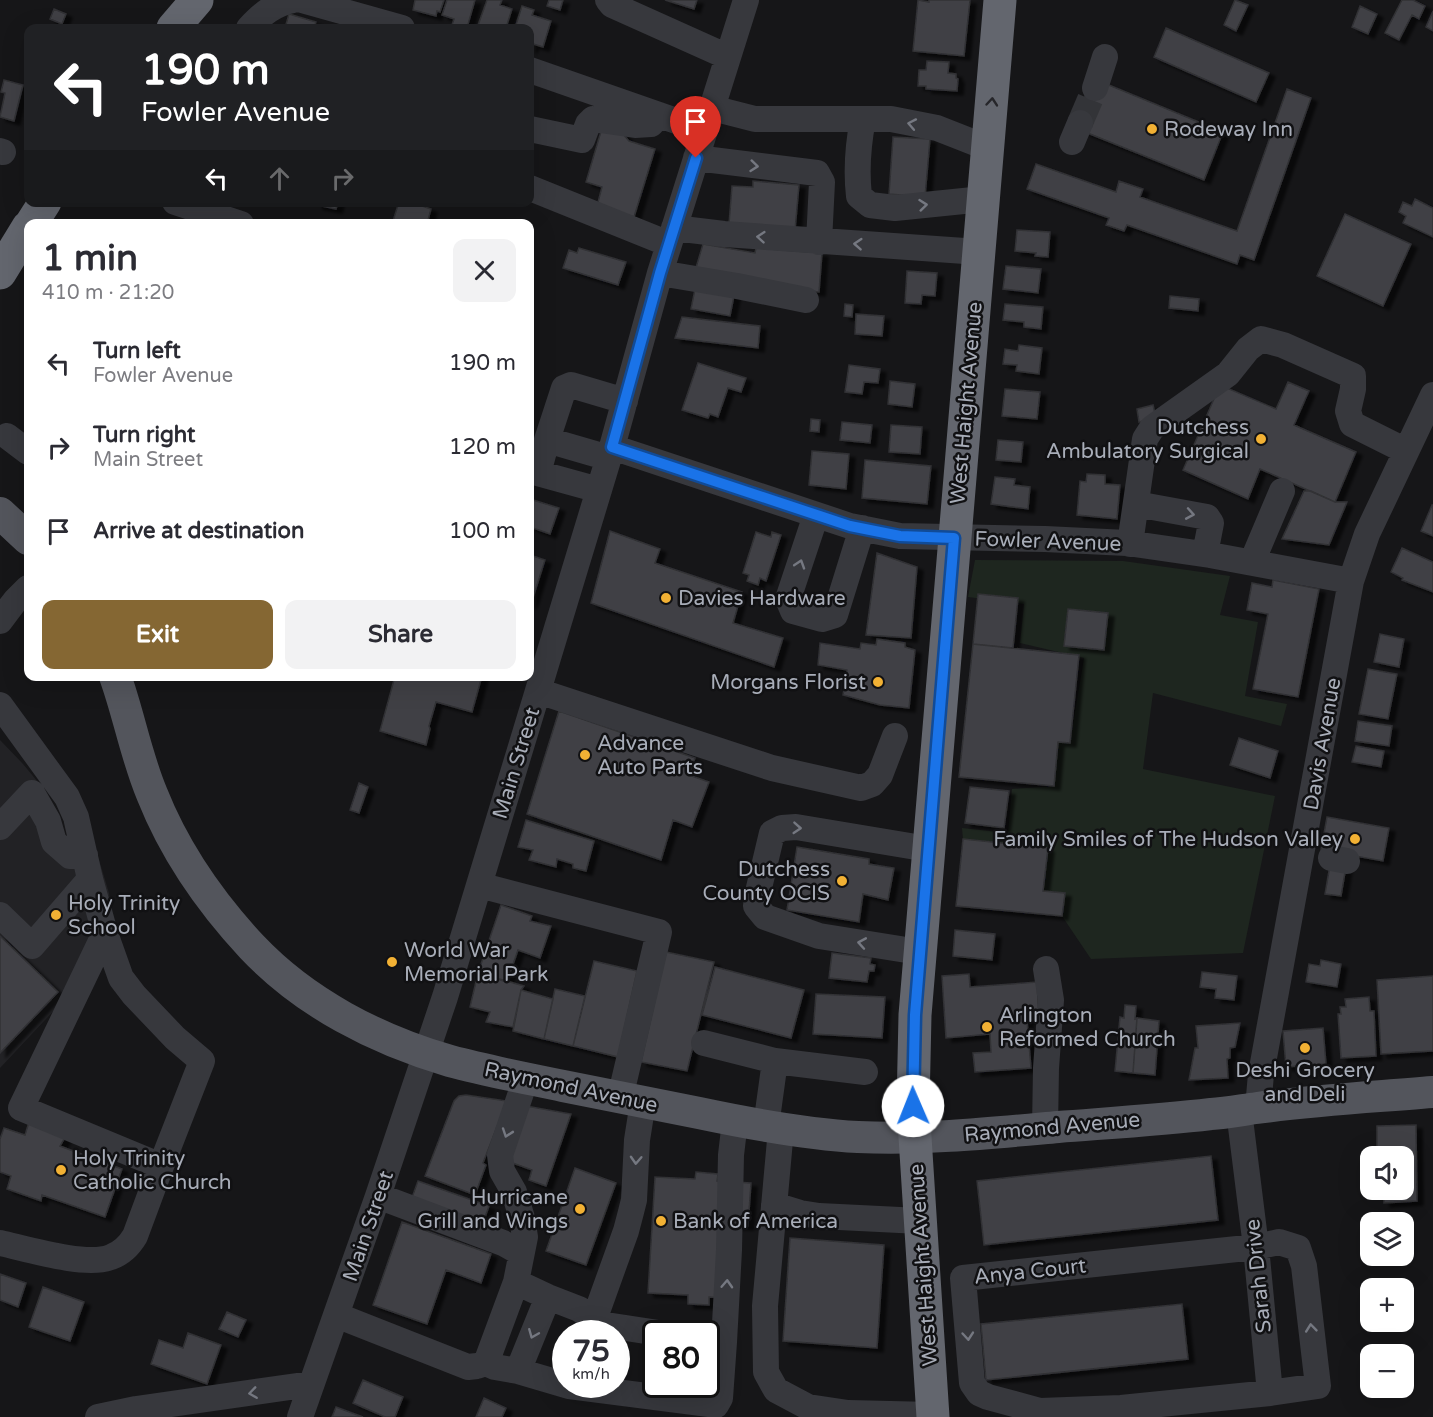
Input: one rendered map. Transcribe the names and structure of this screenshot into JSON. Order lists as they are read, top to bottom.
{
  "streets": {
    "highway": ["West Haight Avenue"],
    "main road": ["Raymond Avenue"],
    "street": [
      "Fowler Avenue",
      "Davis Avenue",
      "Main Street",
      "Anya Court",
      "Sarah Drive"
    ]
  },
  "crossings": [
    ["West Haight Avenue", "Fowler Avenue"],
    ["West Haight Avenue", "Raymond Avenue"],
    ["Fowler Avenue", "Davis Avenue"],
    ["Fowler Avenue", "Main Street"],
    ["Davis Avenue", "Raymond Avenue"],
    ["Davis Avenue", "Sarah Drive"],
    ["Main Street", "Raymond Avenue"],
    ["Raymond Avenue", "Sarah Drive"],
    ["Anya Court", "Sarah Drive"]
  ],
  "places": [
    "Rodeway Inn",
    "Dutchess Ambulatory Surgical",
    "Davies Hardware",
    "Morgans Florist",
    "Advance Auto Parts",
    "Family Smiles of The Hudson Valley",
    "Dutchess County OCIS",
    "Holy Trinity School",
    "World War Memorial Park",
    "Arlington Reformed Church",
    "Deshi Grocery and Deli",
    "Holy Trinity Catholic Church",
    "Hurricane Grill and Wings",
    "Bank of America"
  ],
  "page": {
    "turn": ["190 m", "Fowler Avenue"],
    "heading": ["1 min", "410 m · 21:20"],
    "list": [
      {
        "name": "Turn left",
        "note": "Fowler Avenue",
        "value": "190 m"
      },
      {
        "name": "Turn right",
        "note": "Main Street",
        "value": "120 m"
      },
      {
        "name": "Arrive at destination",
        "value": "100 m"
      }
    ],
    "buttons": ["Exit", "Share"],
    "map_buttons": ["+", "−"],
    "speed": "75 km/h",
    "limit": "80"
  }
}
